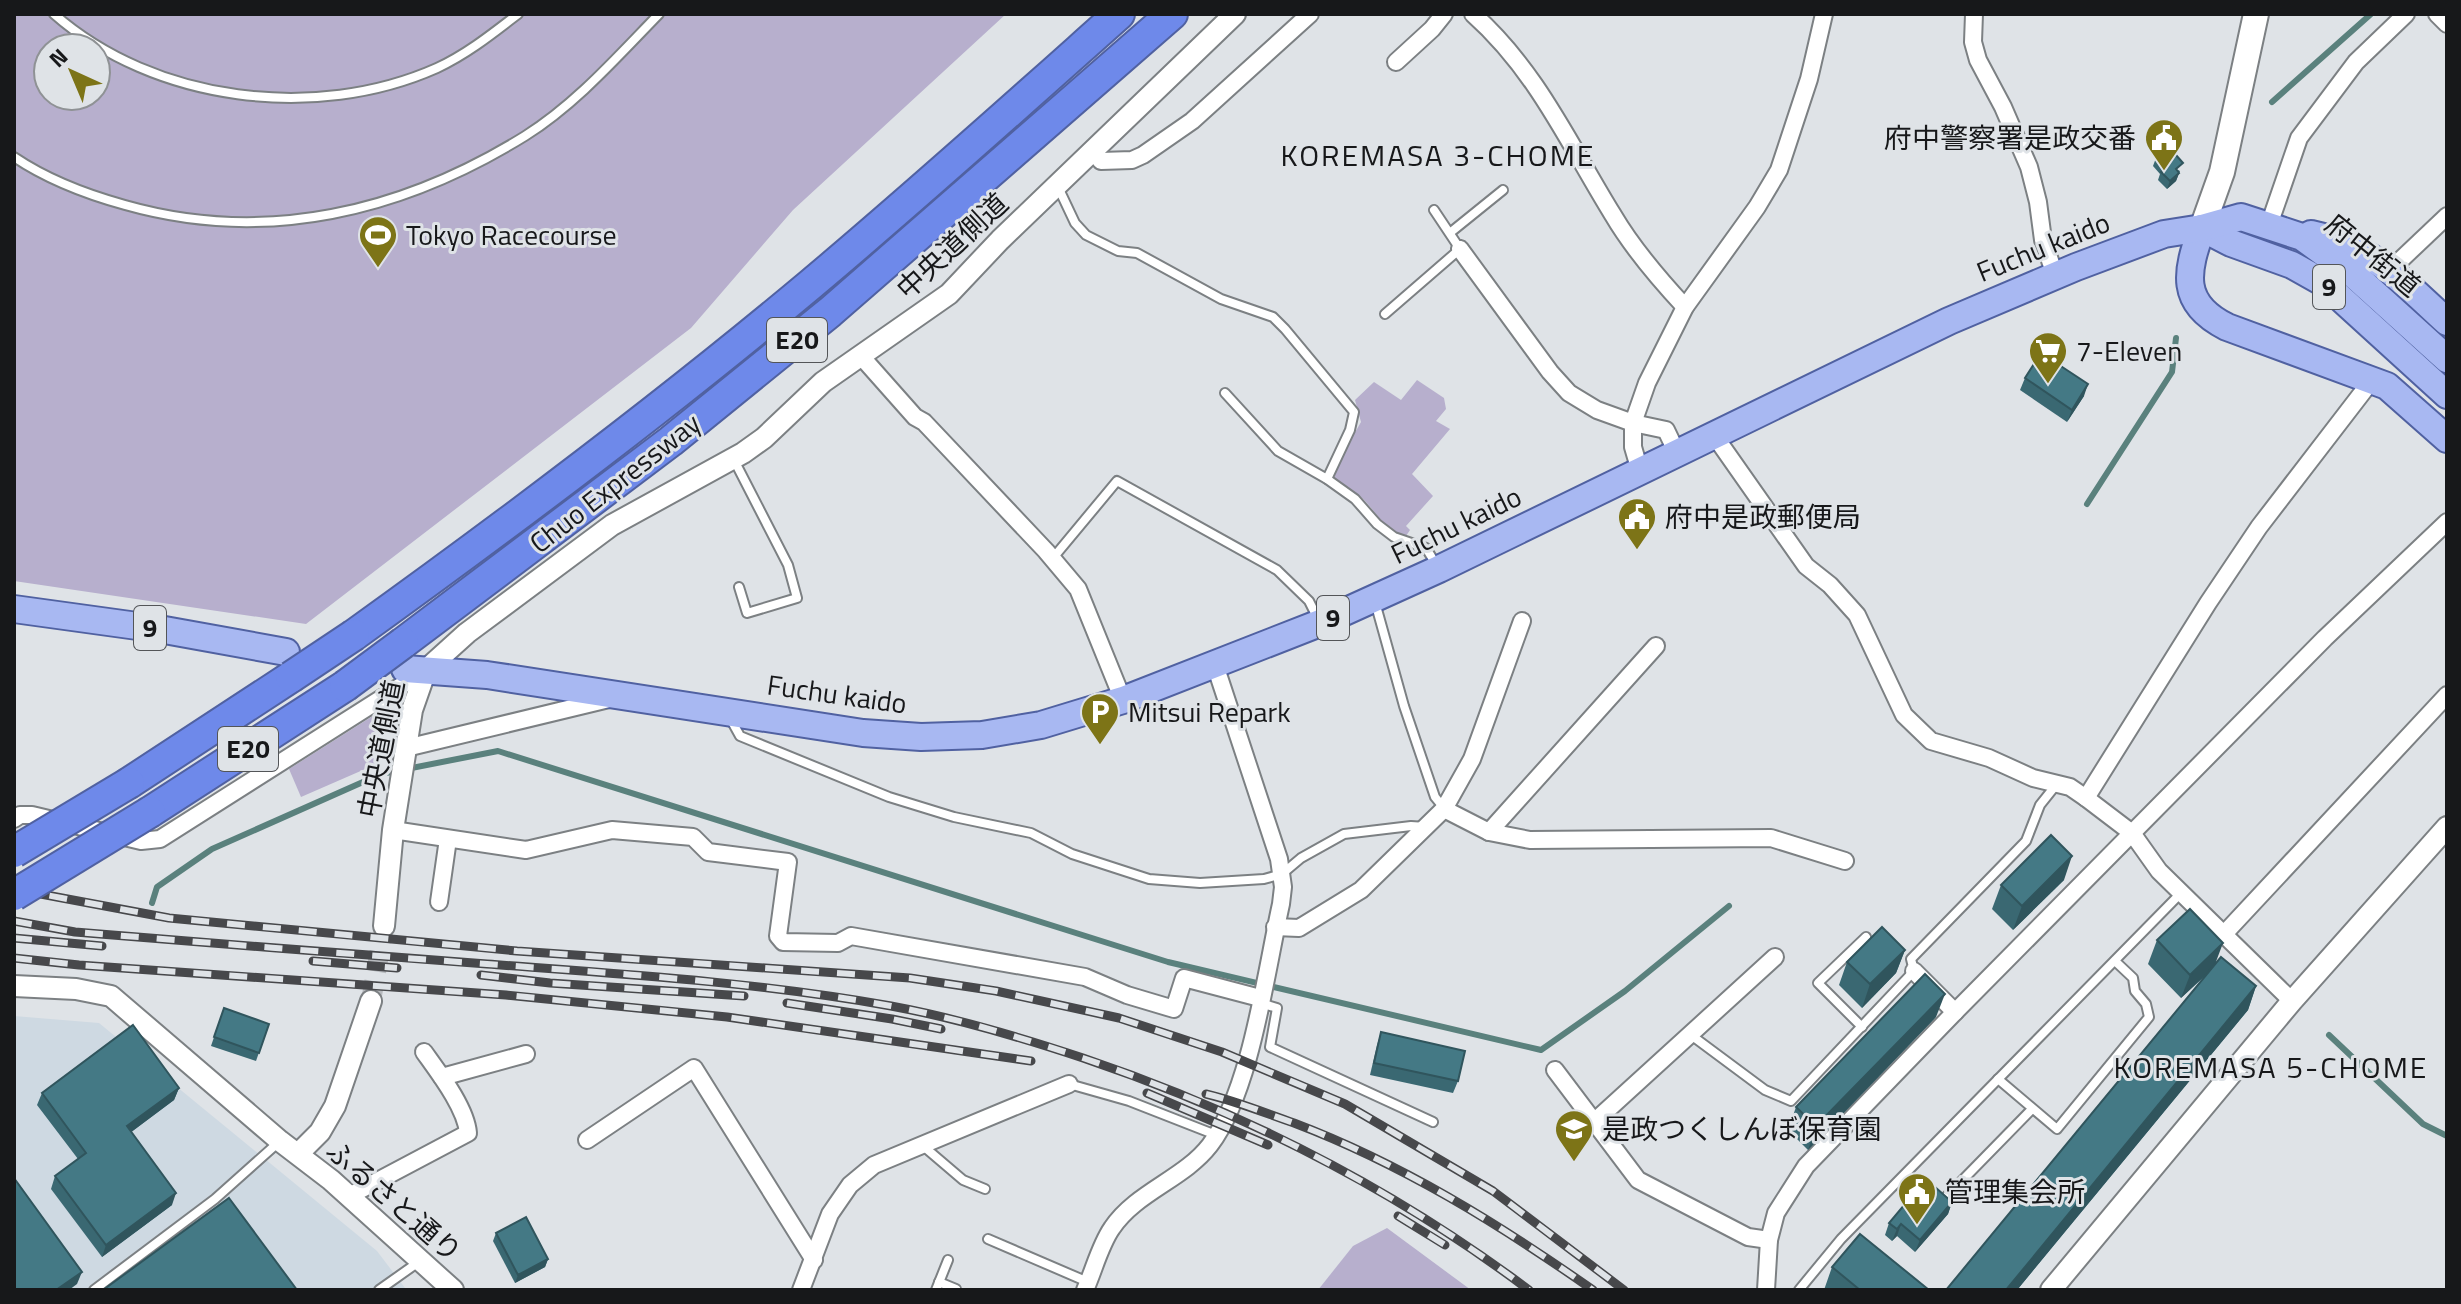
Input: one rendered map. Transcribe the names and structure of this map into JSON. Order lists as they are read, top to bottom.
{
  "streets": {
    "highway": ["E20", "Chuo Expressway"],
    "main road": ["Fuchu kaido", "府中街道", "9"],
    "street": ["中央道側道", "ふるさと通り"]
  },
  "crossings": [
    ["中央道側道", "Fuchu kaido"],
    ["Fuchu kaido", "府中街道"],
    ["Fuchu kaido", "9"],
    ["府中街道", "9"]
  ],
  "districts": ["KOREMASA 3-CHOME", "KOREMASA 5-CHOME"],
  "places": {
    "public building": ["府中警察署是政交番", "府中是政郵便局", "管理集会所"],
    "sports": ["Tokyo Racecourse"],
    "supermarket": ["7-Eleven"],
    "parking": ["Mitsui Repark"],
    "school or university": ["是政つくしんぼ保育園"]
  },
  "north": "top left"
}
